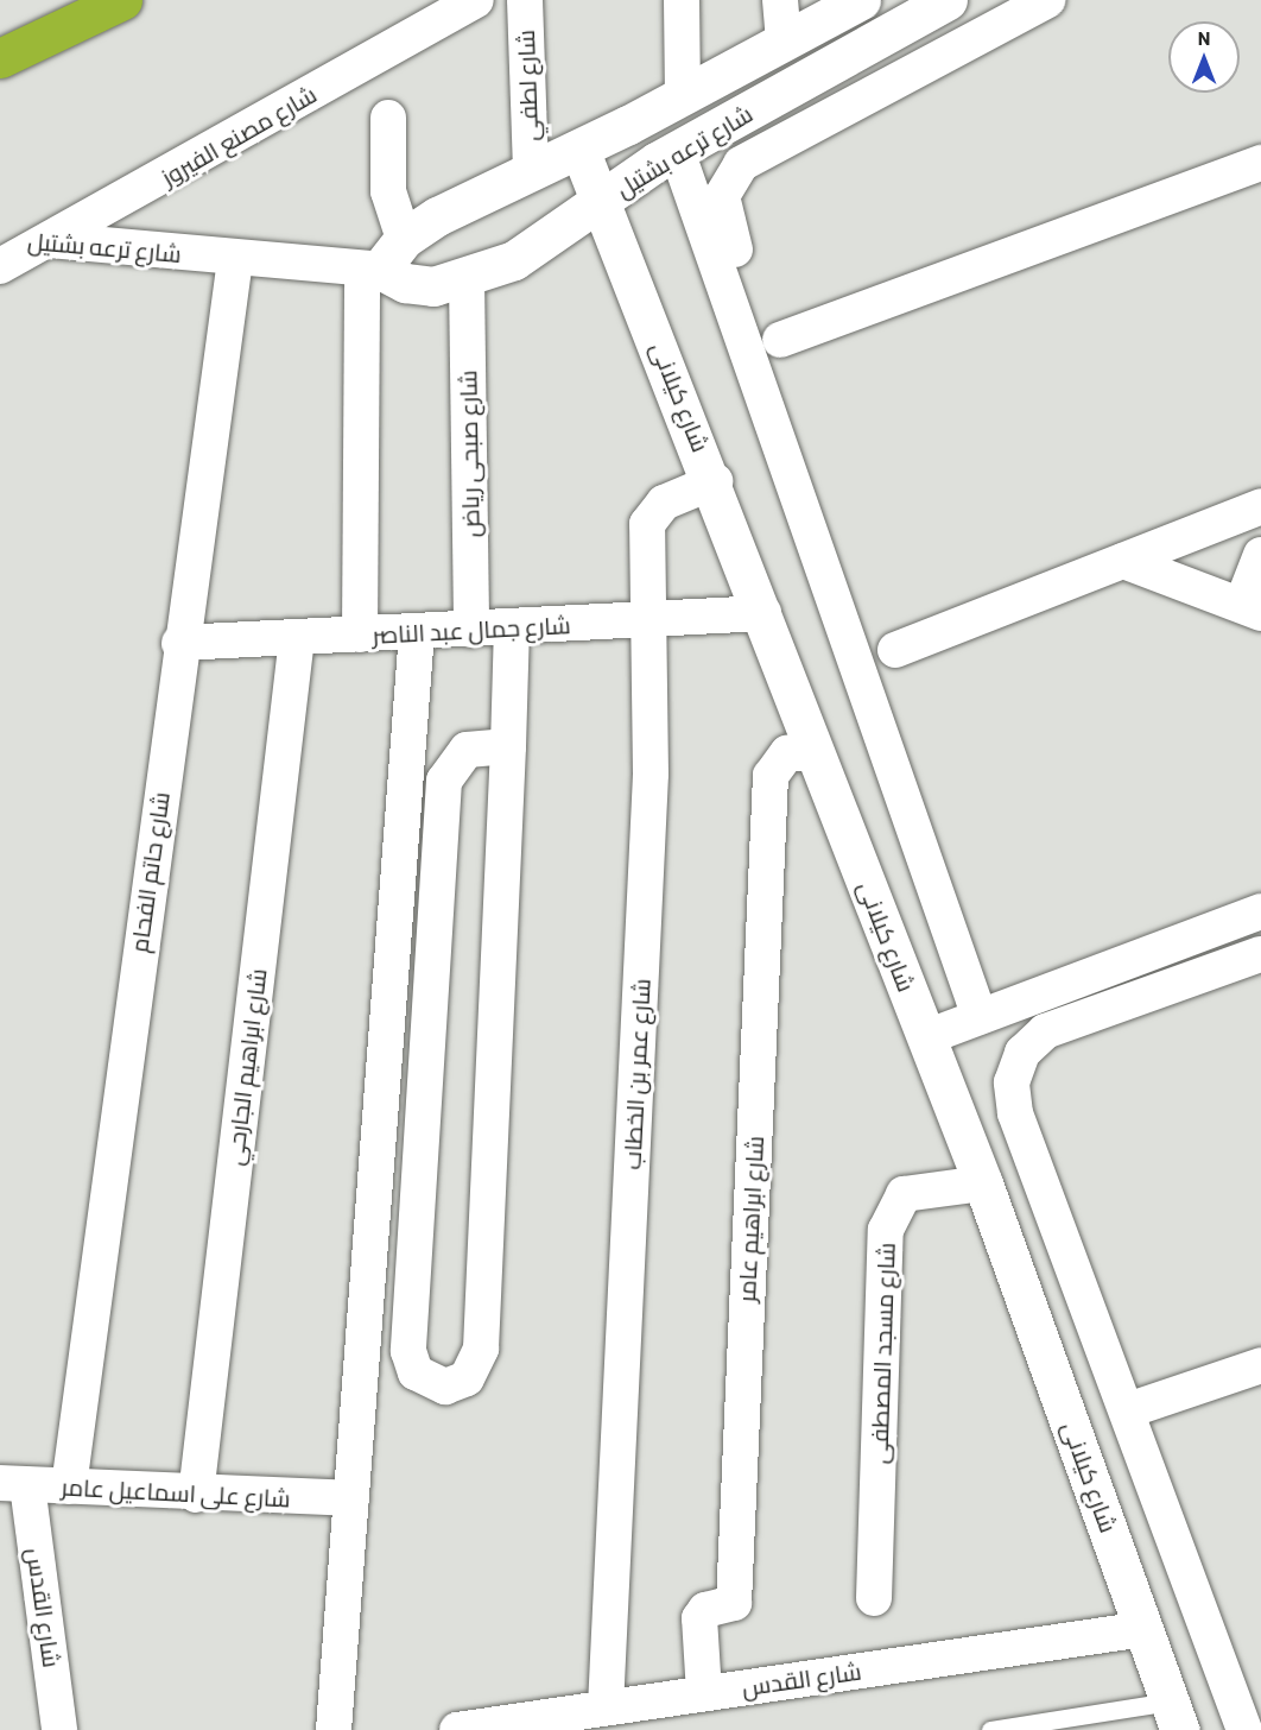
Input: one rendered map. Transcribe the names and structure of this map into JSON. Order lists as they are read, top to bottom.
{
  "streets": {
    "street": [
      "شارع لطفي",
      "شارع مصنع الفيروز",
      "شارع ترعه بشتيل",
      "شارع كيلانى",
      "شارع صبحى رياض",
      "شارع جمال عبد الناصر",
      "شارع حاتم الفحام",
      "شارع ابراهيم الجارحي",
      "شارع عمر بن الخطاب",
      "شارع ابراهيم عامر",
      "شارع مسجد المصطفى",
      "شارع على اسماعيل عامر",
      "شارع القدس"
    ]
  },
  "crossings": [
    ["شارع لطفي", "شارع ترعه بشتيل"],
    ["شارع مصنع الفيروز", "شارع ترعه بشتيل"],
    ["شارع ترعه بشتيل", "شارع كيلانى"],
    ["شارع ترعه بشتيل", "شارع صبحى رياض"],
    ["شارع ترعه بشتيل", "شارع حاتم الفحام"],
    ["شارع كيلانى", "شارع جمال عبد الناصر"],
    ["شارع كيلانى", "شارع عمر بن الخطاب"],
    ["شارع كيلانى", "شارع ابراهيم عامر"],
    ["شارع كيلانى", "شارع مسجد المصطفى"],
    ["شارع كيلانى", "شارع القدس"],
    ["شارع صبحى رياض", "شارع جمال عبد الناصر"],
    ["شارع جمال عبد الناصر", "شارع حاتم الفحام"],
    ["شارع جمال عبد الناصر", "شارع ابراهيم الجارحي"],
    ["شارع جمال عبد الناصر", "شارع عمر بن الخطاب"],
    ["شارع حاتم الفحام", "شارع على اسماعيل عامر"],
    ["شارع ابراهيم الجارحي", "شارع على اسماعيل عامر"],
    ["شارع عمر بن الخطاب", "شارع القدس"],
    ["شارع ابراهيم عامر", "شارع القدس"],
    ["شارع على اسماعيل عامر", "شارع القدس"]
  ],
  "north": "top"
}
